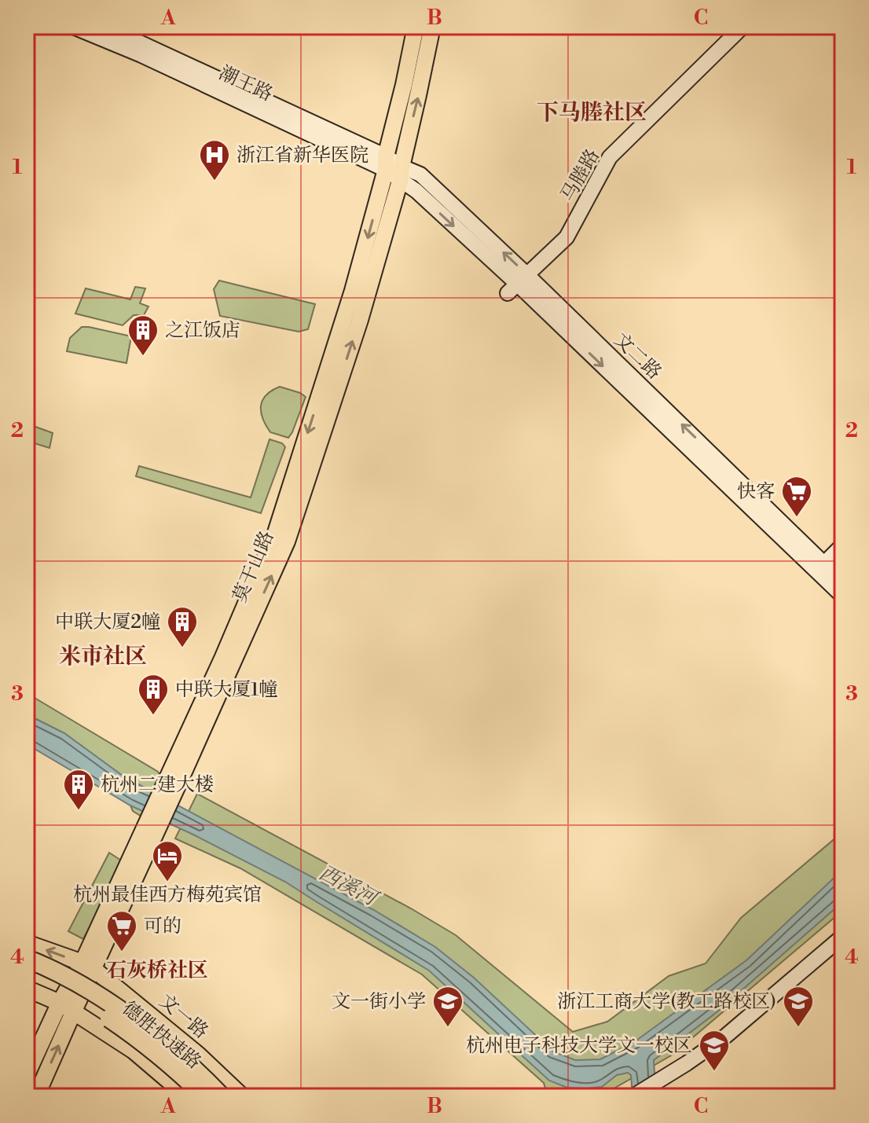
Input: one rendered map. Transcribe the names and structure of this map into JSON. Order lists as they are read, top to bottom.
{
  "streets": {
    "highway": ["德胜快速路"],
    "main road": [
      "潮王路",
      "马塍路",
      "文二路",
      "莫干山路",
      "文一路"
    ]
  },
  "crossings": [
    ["潮王路", "文二路"],
    ["潮王路", "莫干山路"],
    ["马塍路", "文二路"],
    ["文二路", "莫干山路"],
    ["莫干山路", "文一路"]
  ],
  "districts": ["下马塍社区", "米市社区", "石灰桥社区"],
  "water": ["西溪河"],
  "places": {
    "hospital": ["浙江省新华医院"],
    "building": [
      "之江饭店",
      "中联大厦2幢",
      "中联大厦1幢",
      "杭州二建大楼"
    ],
    "supermarket": ["快客", "可的"],
    "hotel": ["杭州最佳西方梅苑宾馆"],
    "school or university": ["文一街小学", "浙江工商大学(教工路校区)", "杭州电子科技大学文一校区"]
  },
  "grid": {
    "columns": ["A", "B", "C"],
    "rows": [
      "1",
      "2",
      "3",
      "4"
    ]
  }
}
